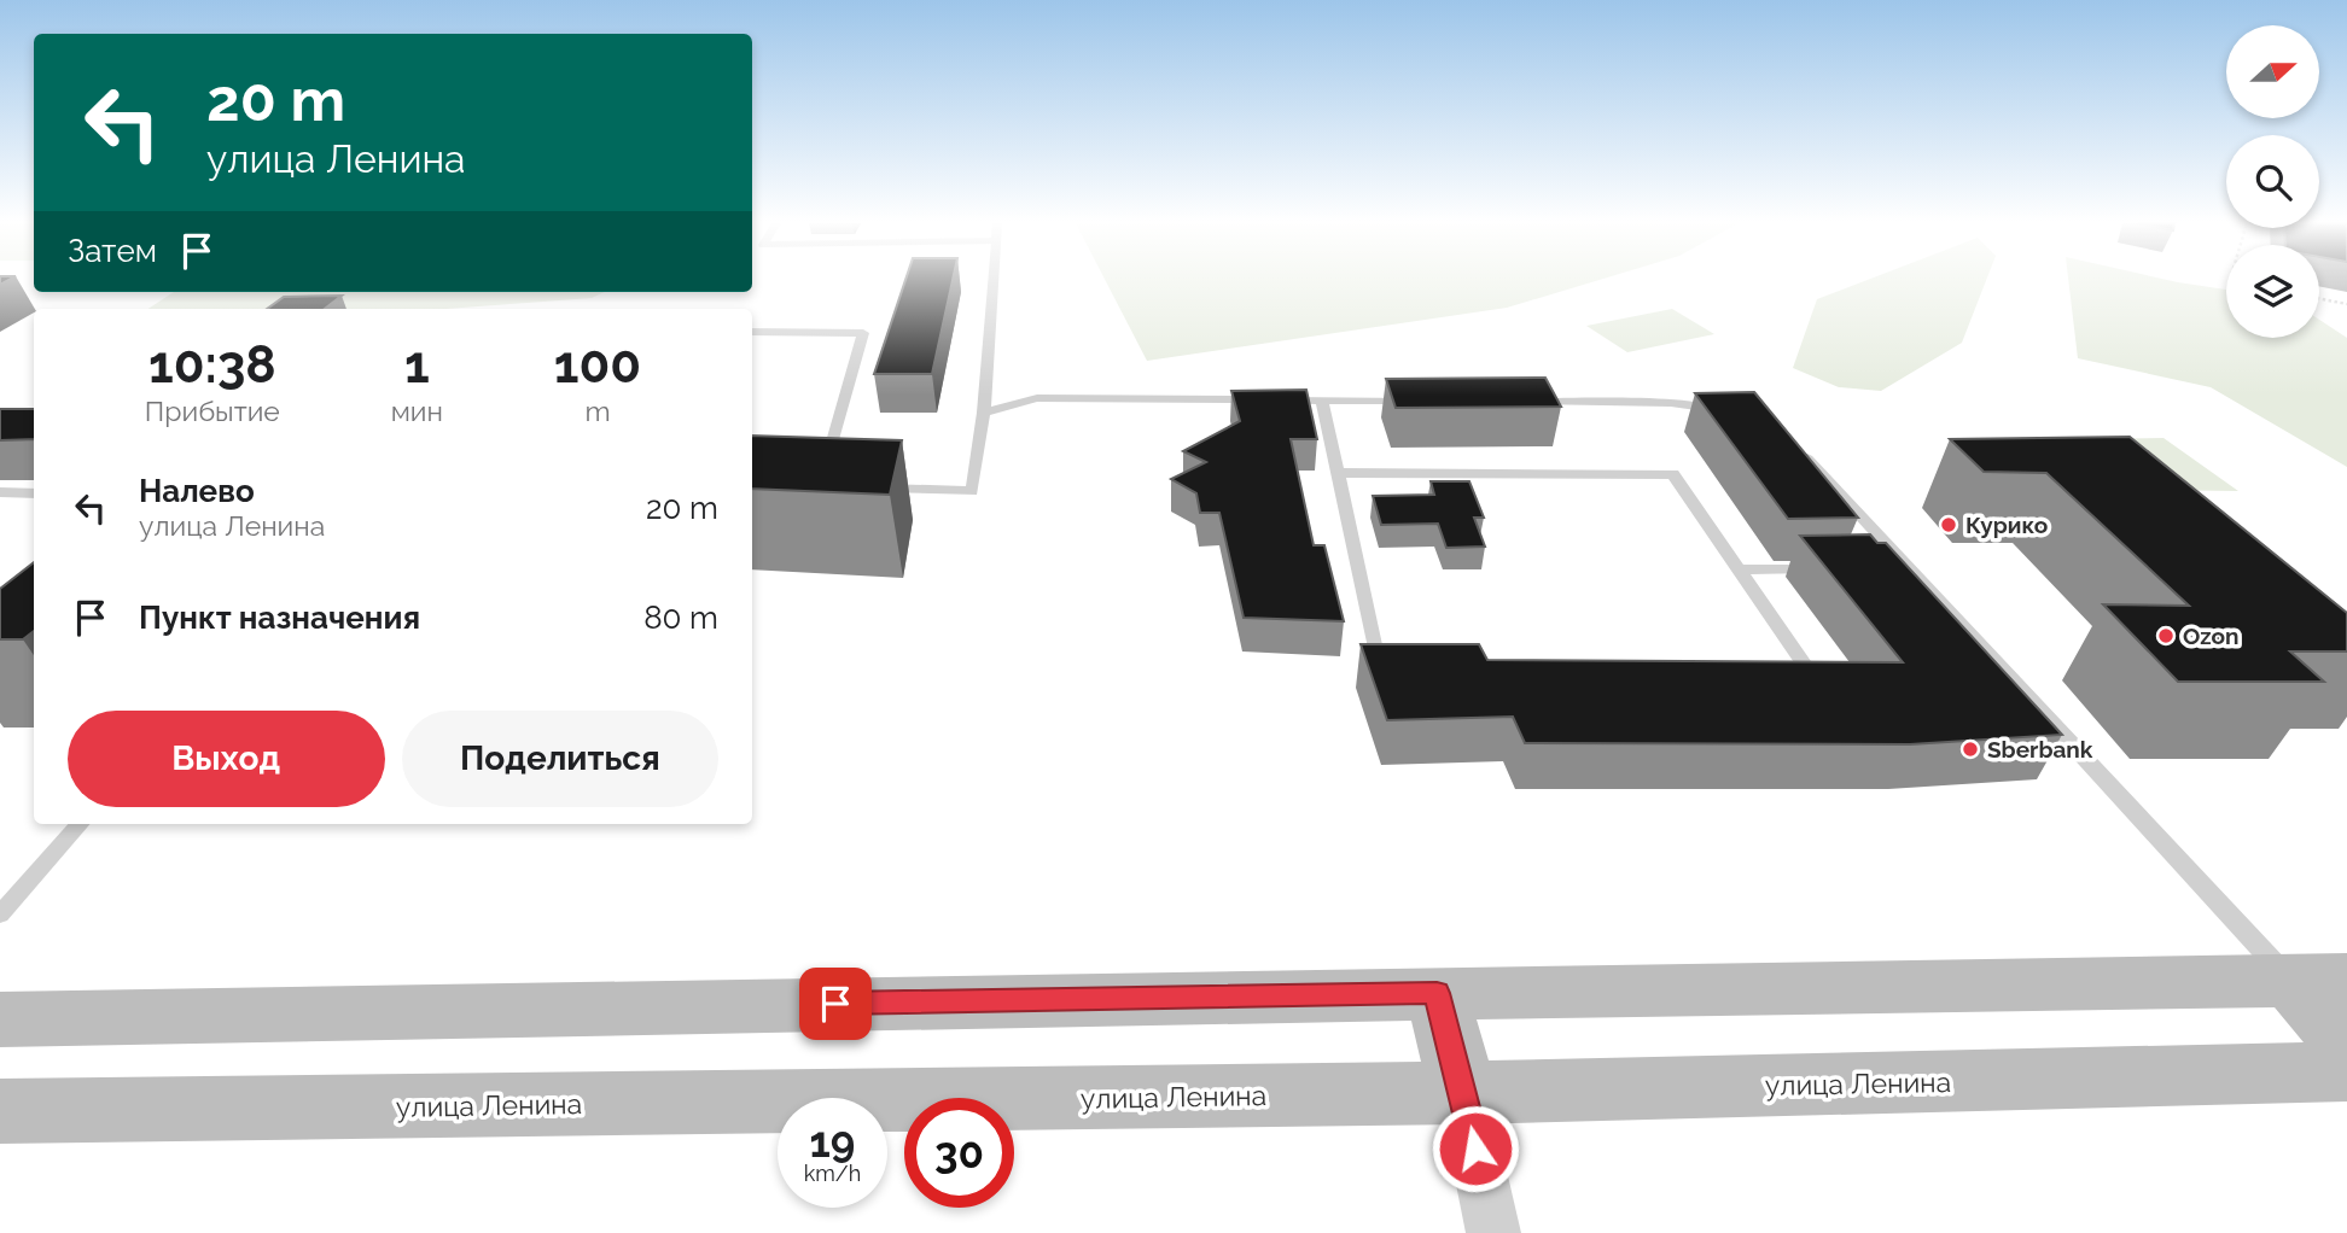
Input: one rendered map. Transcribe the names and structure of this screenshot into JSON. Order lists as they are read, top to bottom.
{
  "streets": {
    "main road": ["улица Ленина"]
  },
  "places": ["Курико", "Ozon", "Sberbank"],
  "north": "right",
  "page": {
    "turn": ["20 m", "улица Ленина"],
    "then": "Затем",
    "eta": [
      "10:38",
      "Прибытие",
      "1",
      "мин",
      "100",
      "m"
    ],
    "list": [
      {
        "name": "Налево",
        "note": "улица Ленина",
        "value": "20 m"
      },
      {
        "name": "Пункт назначения",
        "value": "80 m"
      }
    ],
    "buttons": ["Выход", "Поделиться"],
    "speed": "19 km/h",
    "limit": "30"
  }
}
